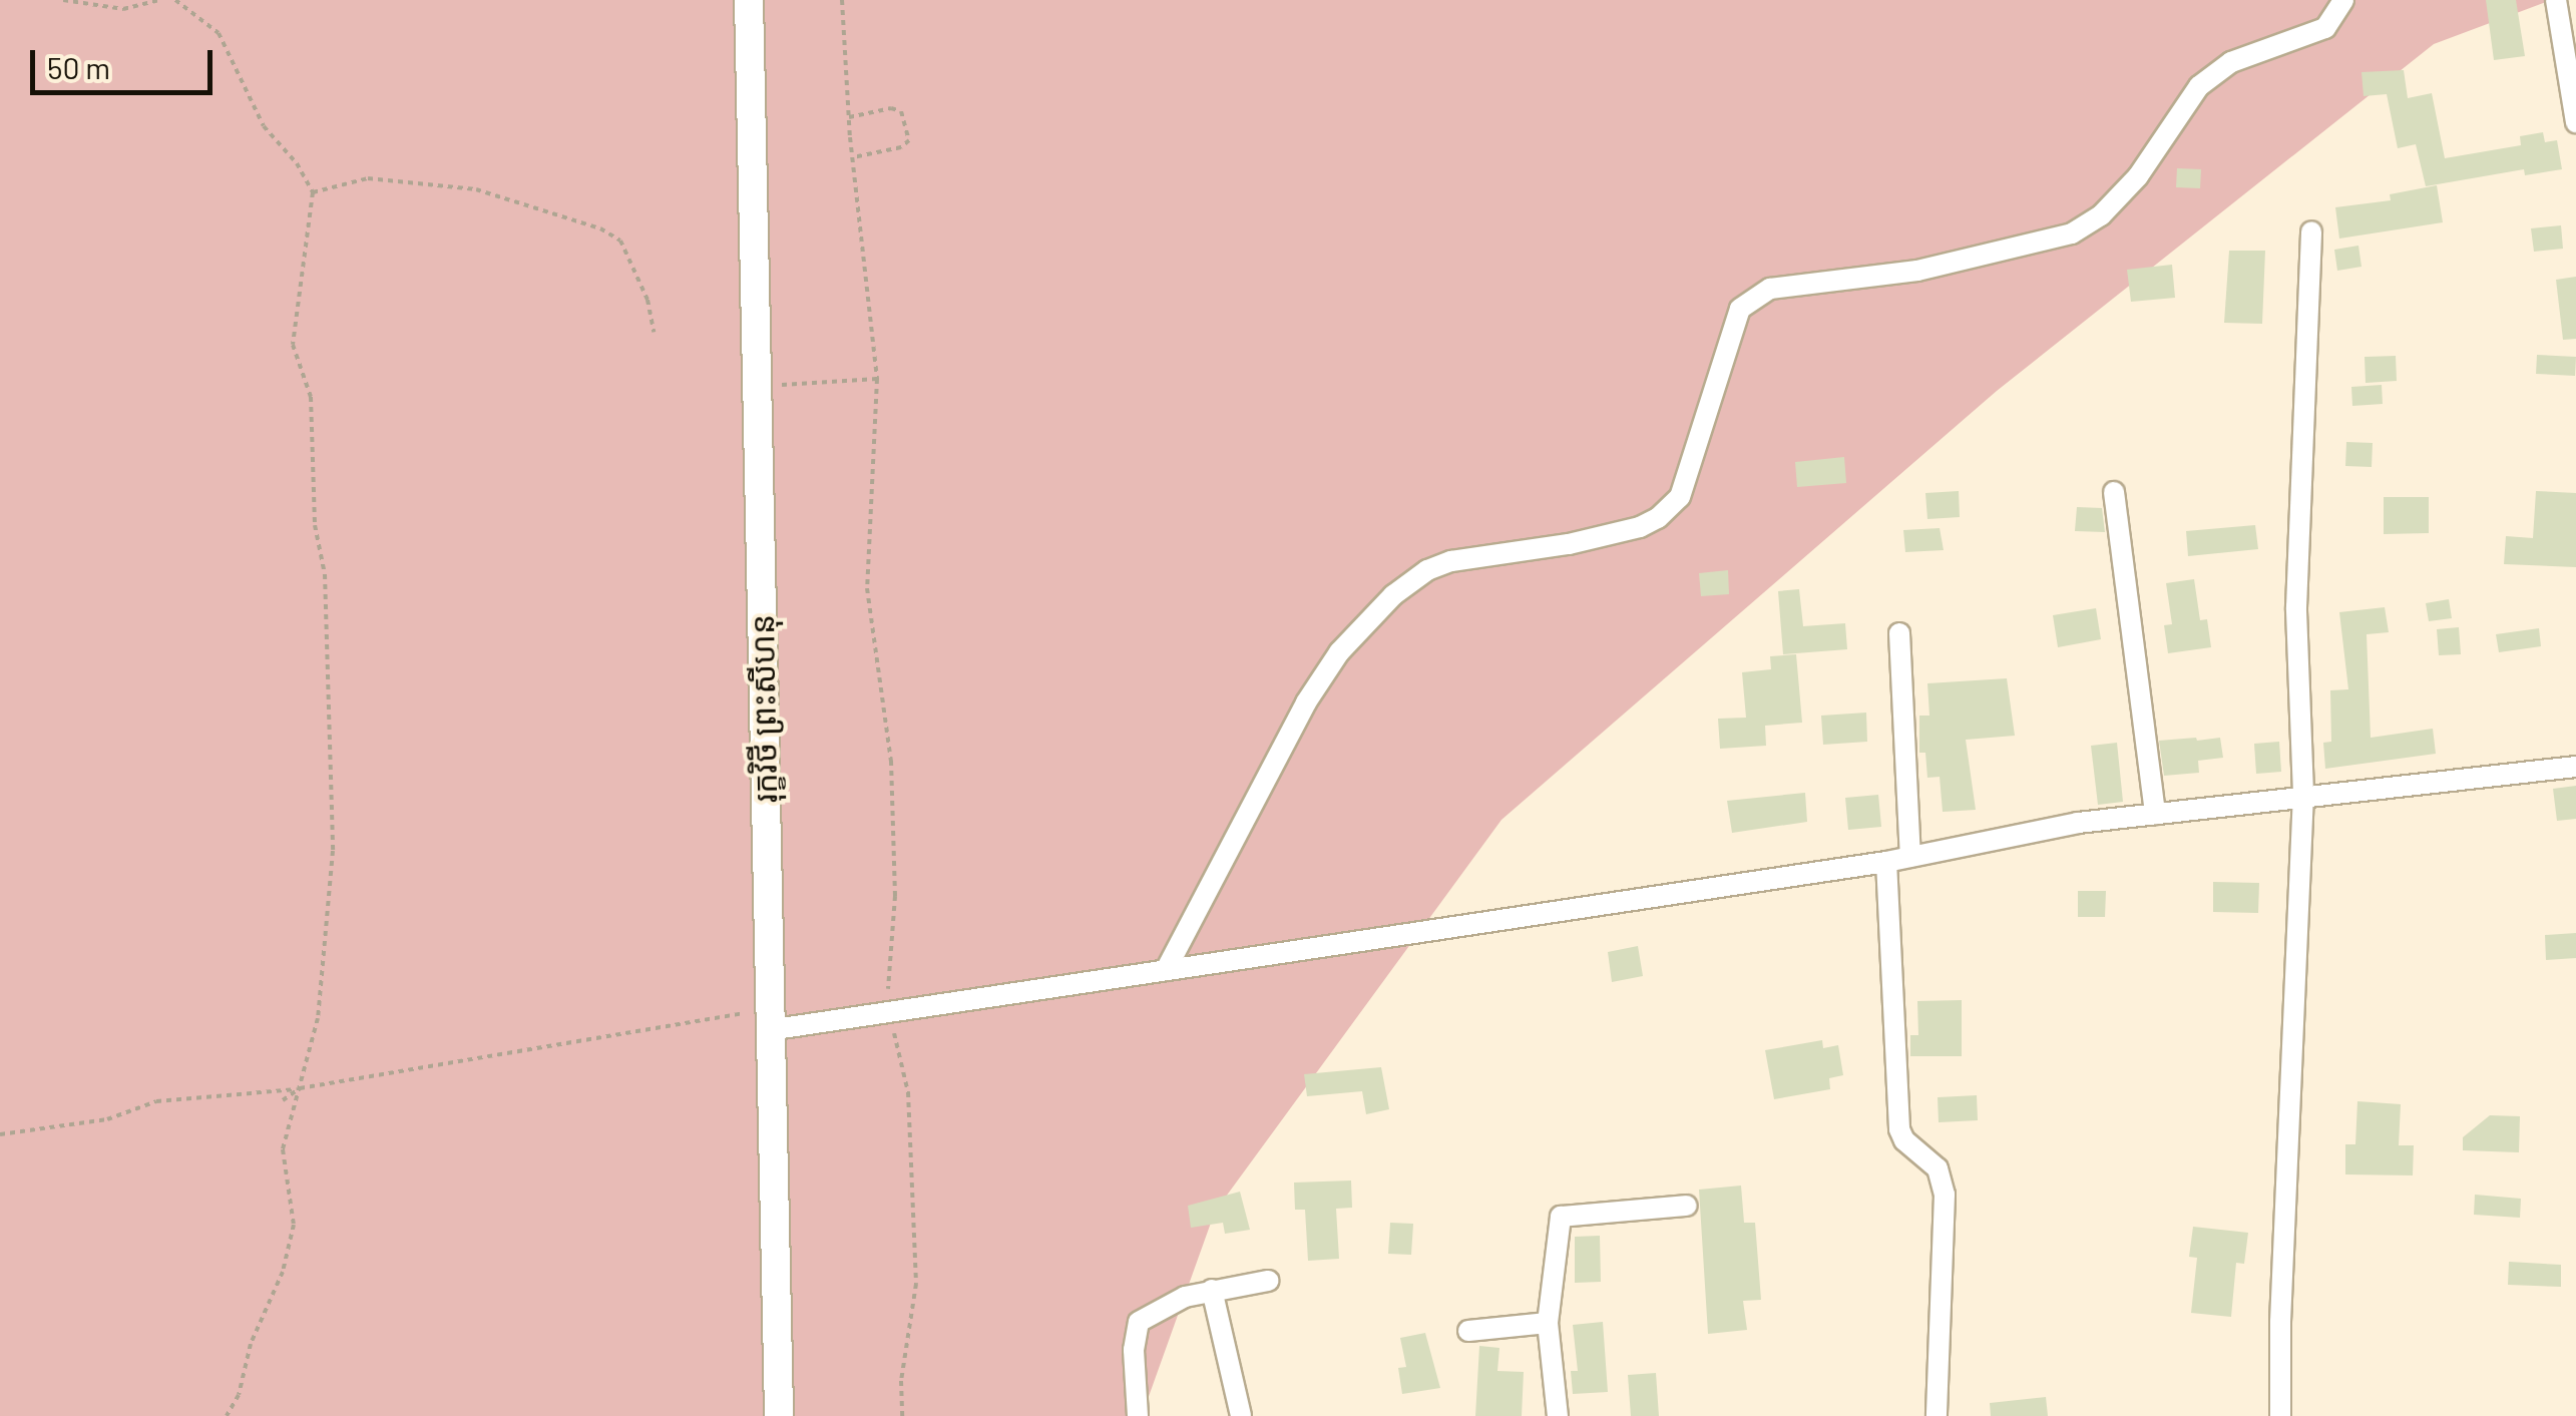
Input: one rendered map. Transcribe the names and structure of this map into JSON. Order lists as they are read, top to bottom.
{
  "streets": {
    "street": ["រុក្ខវិថី ព្រះសីហនុ"]
  },
  "scale_bar": "50 m"
}
